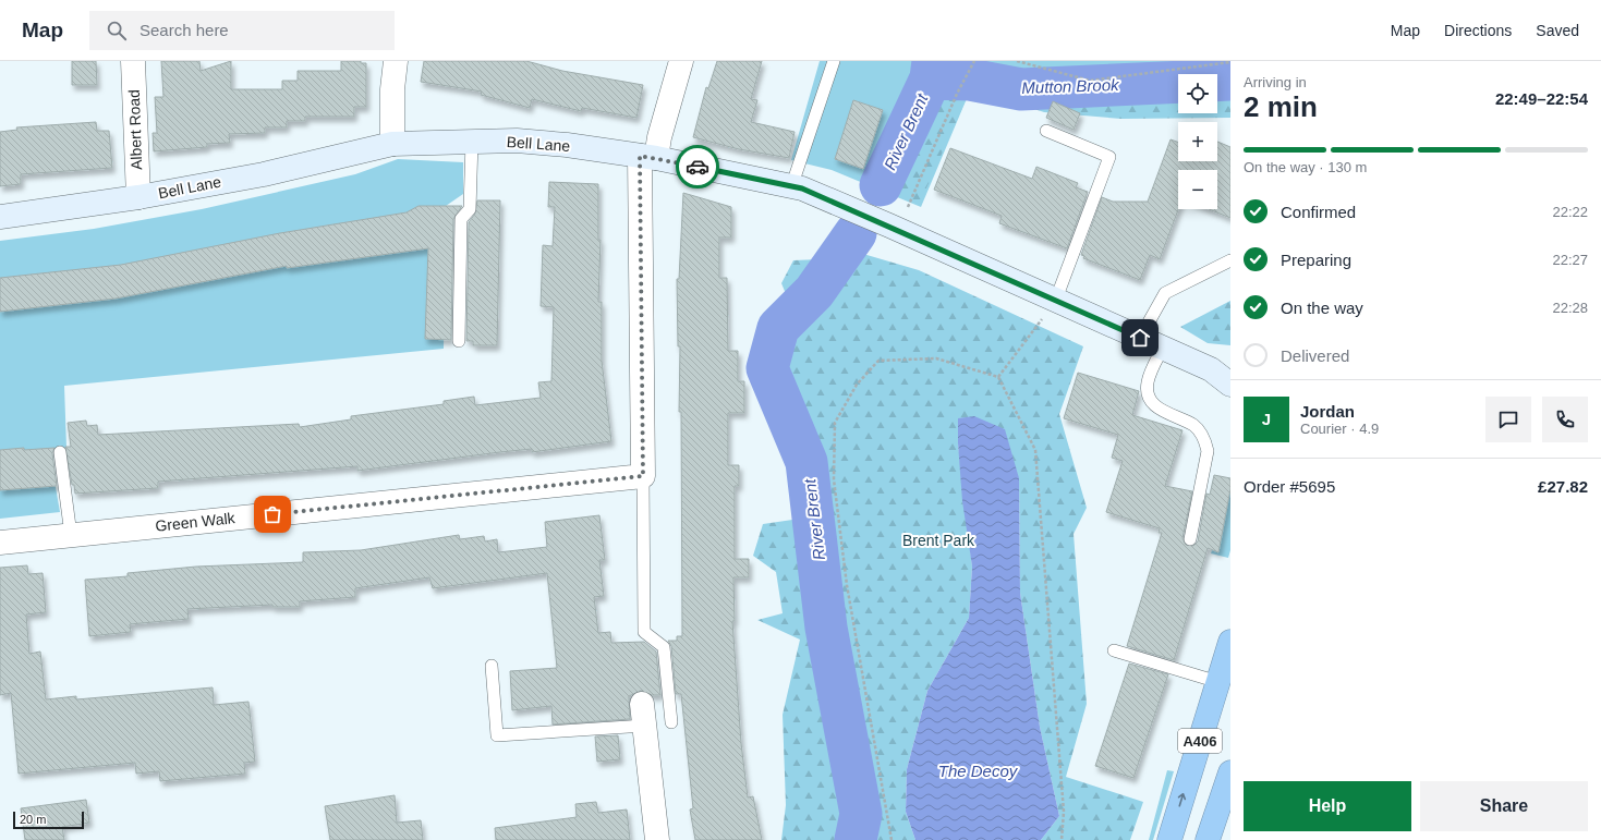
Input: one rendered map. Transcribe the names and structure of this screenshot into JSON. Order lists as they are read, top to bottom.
{
  "streets": {
    "highway": ["A406"],
    "street": ["Albert Road", "Bell Lane", "Green Walk"]
  },
  "crossings": [
    ["Albert Road", "Bell Lane"]
  ],
  "water": ["Mutton Brook", "River Brent", "The Decoy"],
  "parks": ["Brent Park"],
  "scale_bar": "20 m",
  "page": {
    "header": "Map",
    "search": "Search here",
    "nav": ["Map", "Directions", "Saved"],
    "heading": ["2 min", "Arriving in", "22:49–22:54"],
    "panel": [
      "Jordan",
      "Courier · 4.9",
      "Order #5695",
      "£27.82"
    ],
    "map_buttons": ["+", "−"],
    "bar": "On the way · 130 m",
    "list": [
      ["Confirmed", "22:22"],
      ["Preparing", "22:27"],
      ["On the way", "22:28"],
      "Delivered"
    ],
    "round": "J",
    "buttons": ["Help", "Share"],
    "scale": "20 m"
  }
}
